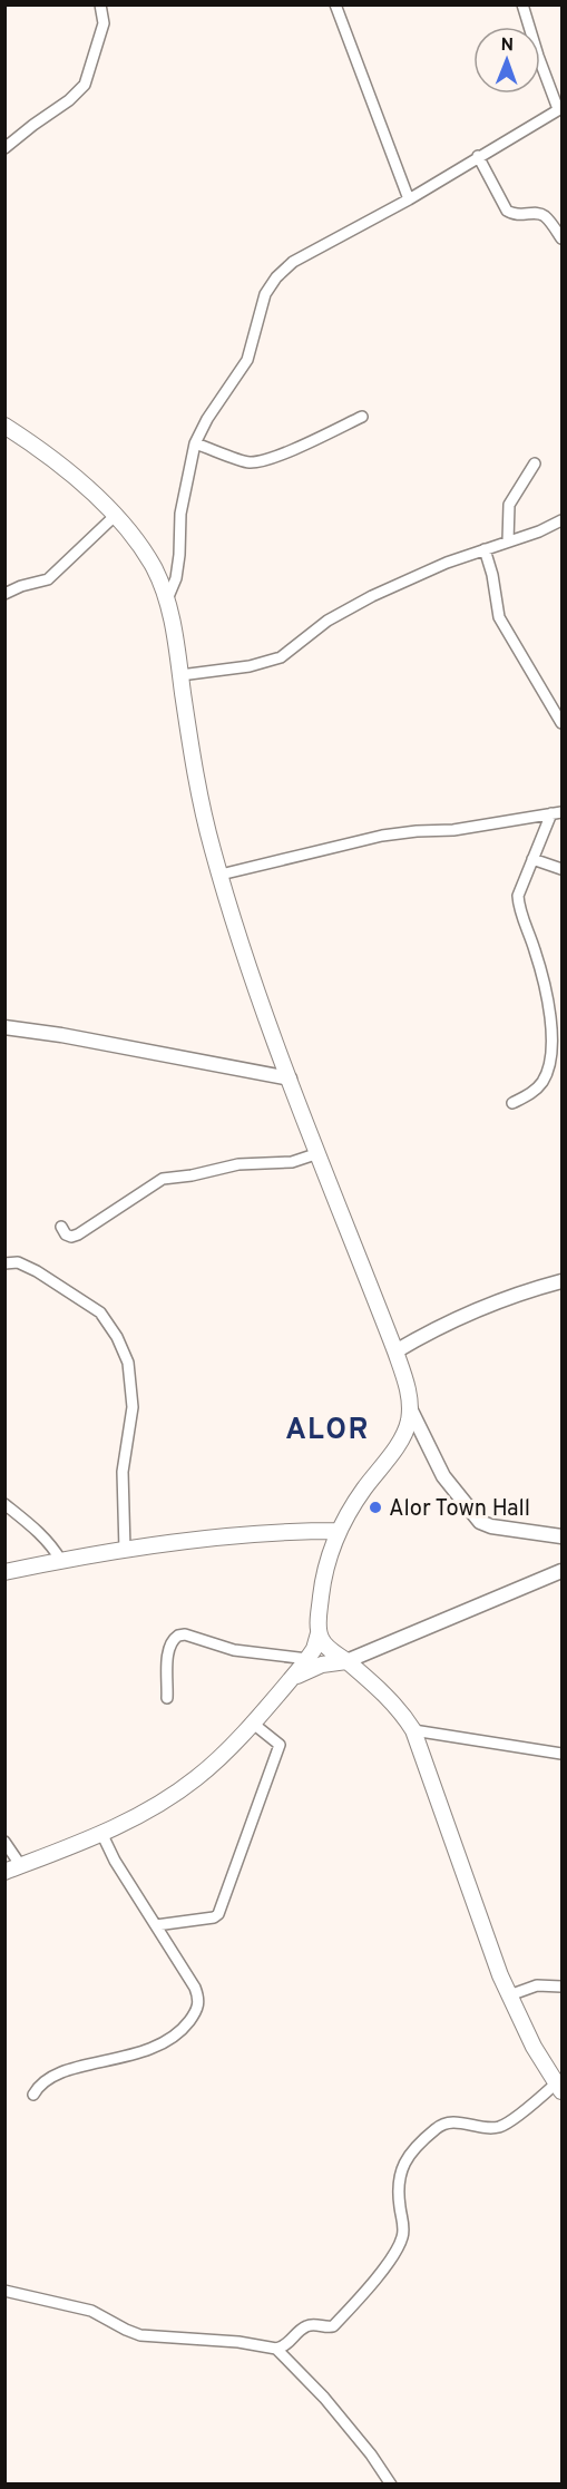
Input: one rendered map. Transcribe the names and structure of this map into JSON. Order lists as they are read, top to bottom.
{
  "districts": ["ALOR"],
  "places": ["Alor Town Hall"],
  "north": "top"
}
